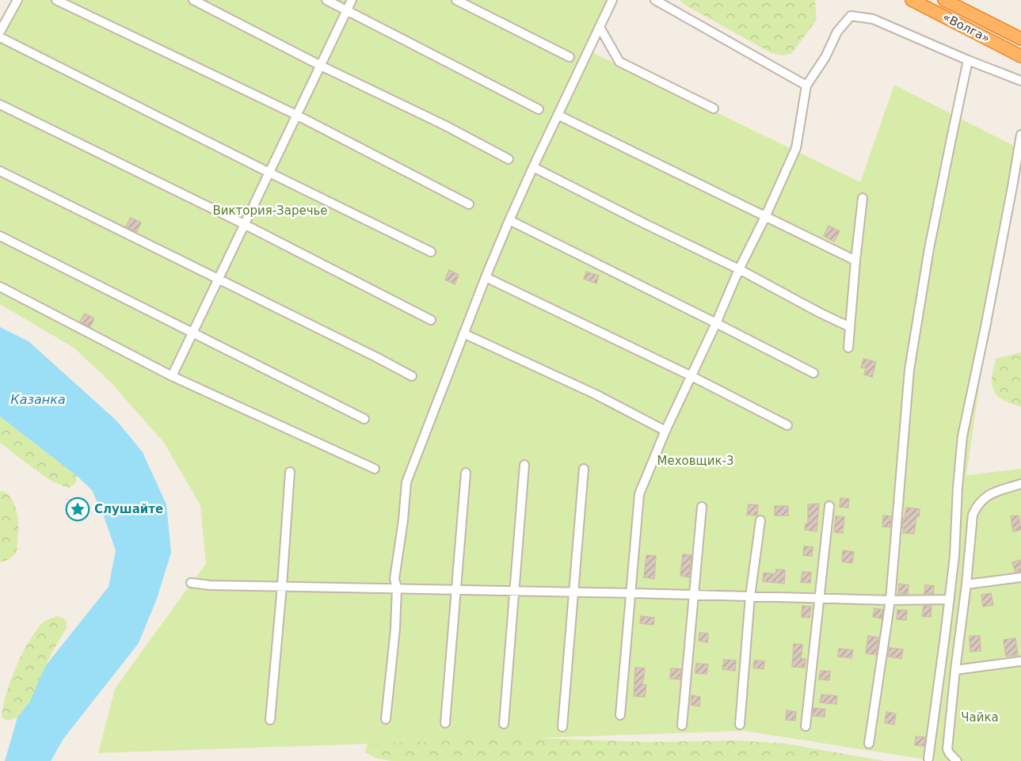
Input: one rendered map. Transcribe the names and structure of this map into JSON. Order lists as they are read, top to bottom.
{
  "streets": {
    "highway": ["«Волга»"]
  },
  "water": ["Казанка"],
  "parks": ["Виктория-Заречье", "Меховщик-3", "Чайка"],
  "places": {
    "place": ["Слушайте"]
  }
}
